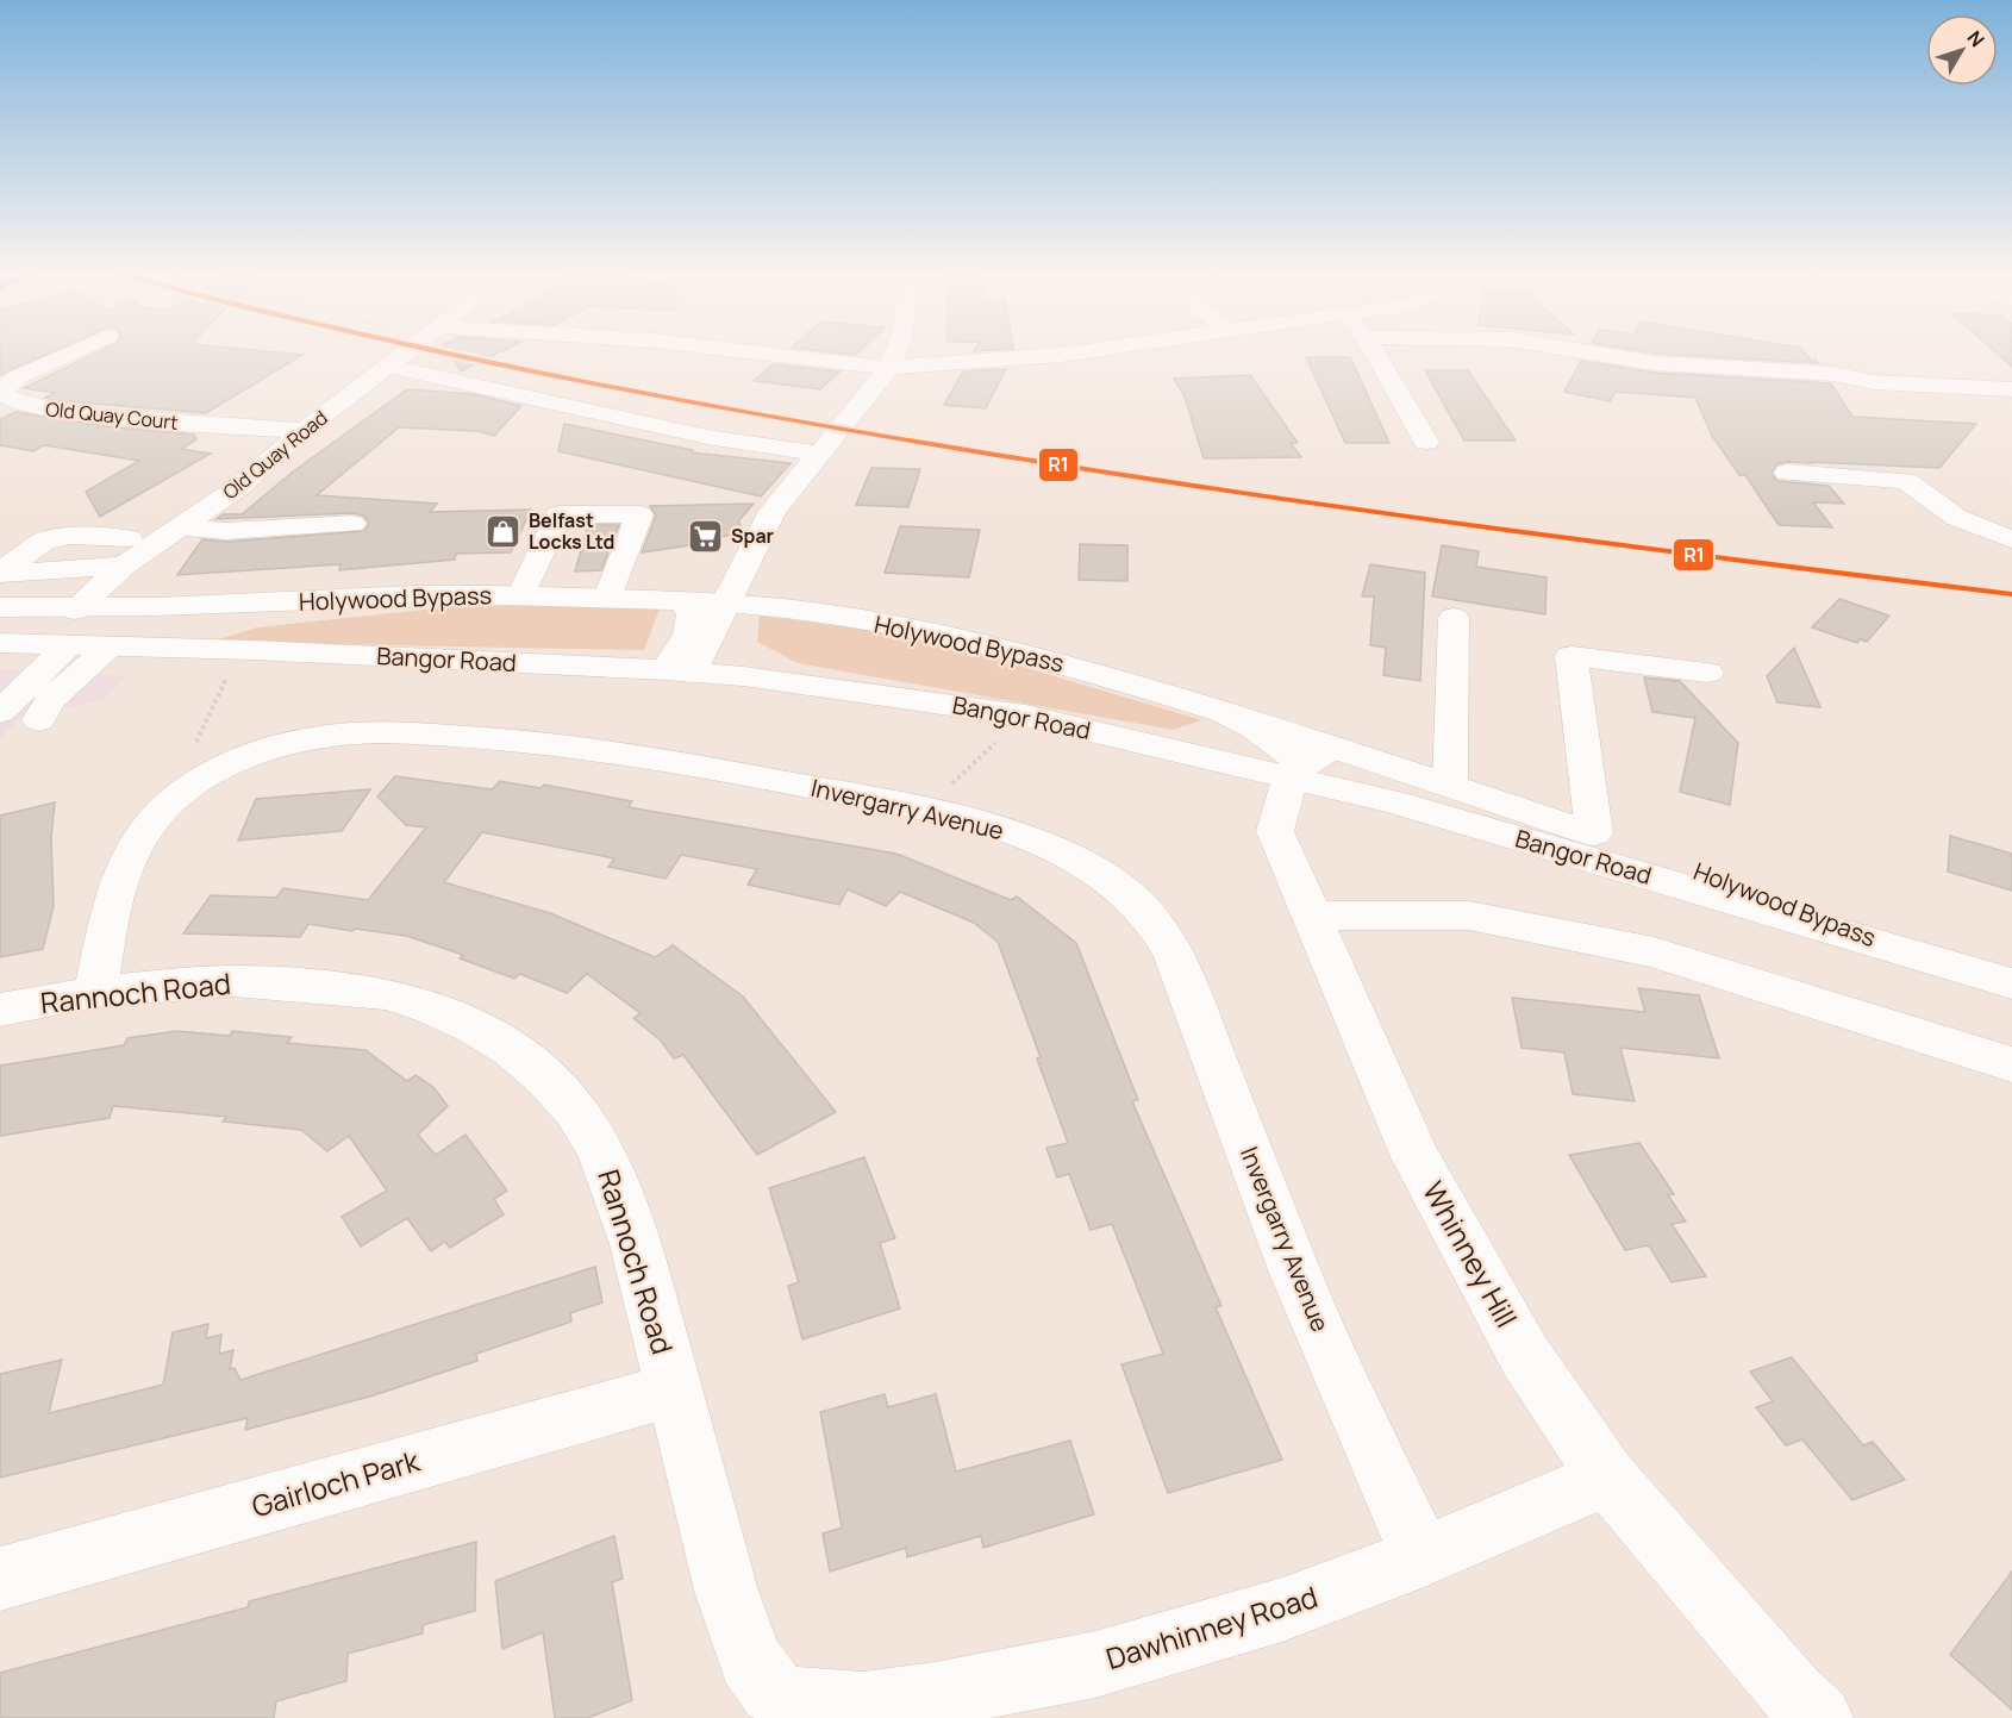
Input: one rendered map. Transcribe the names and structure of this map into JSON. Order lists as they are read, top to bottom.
{
  "streets": {
    "main road": [
      "Old Quay Court",
      "Old Quay Road",
      "Holywood Bypass",
      "Bangor Road",
      "Invergarry Avenue",
      "Rannoch Road",
      "Whinney Hill",
      "Gairloch Park",
      "Dawhinney Road"
    ]
  },
  "crossings": [
    ["Old Quay Court", "Old Quay Road"],
    ["Old Quay Road", "Holywood Bypass"],
    ["Holywood Bypass", "Bangor Road"],
    ["Bangor Road", "Whinney Hill"],
    ["Invergarry Avenue", "Rannoch Road"],
    ["Invergarry Avenue", "Dawhinney Road"],
    ["Rannoch Road", "Gairloch Park"],
    ["Rannoch Road", "Dawhinney Road"],
    ["Whinney Hill", "Dawhinney Road"]
  ],
  "places": {
    "shop": ["Belfast Locks Ltd"],
    "supermarket": ["Spar"]
  },
  "lines": ["transit line R1"],
  "north": "top right"
}
